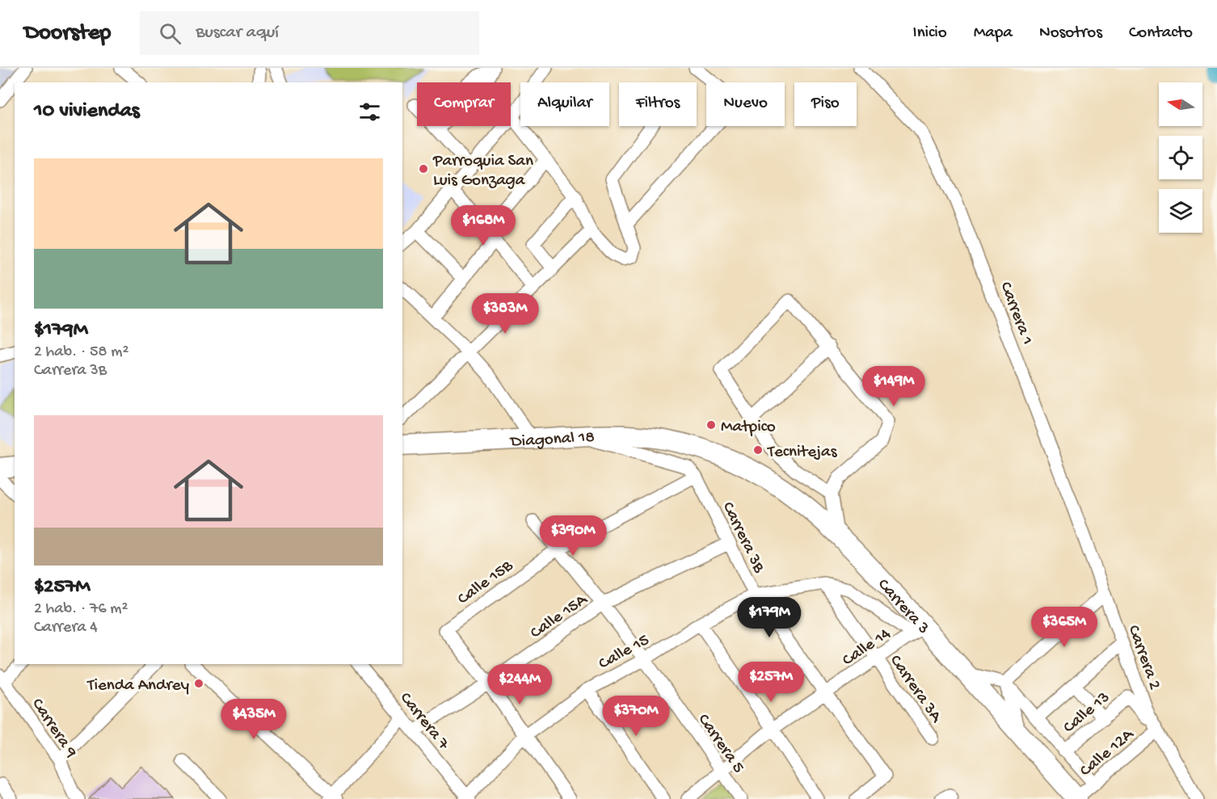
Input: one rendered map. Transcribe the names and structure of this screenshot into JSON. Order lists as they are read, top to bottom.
{
  "streets": {
    "main road": ["Diagonal 18", "Carrera 3"],
    "street": [
      "Carrera 1",
      "Carrera 3B",
      "Calle 15B",
      "Calle 15A",
      "Calle 14",
      "Calle 15",
      "Carrera 2",
      "Carrera 3A",
      "Calle 13",
      "Carrera 7",
      "Carrera 9",
      "Carrera 5",
      "Calle 12A"
    ]
  },
  "crossings": [
    ["Carrera 1", "Carrera 2"],
    ["Diagonal 18", "Carrera 3"],
    ["Carrera 3B", "Calle 15B"],
    ["Carrera 3B", "Calle 15A"],
    ["Carrera 3B", "Calle 14"],
    ["Carrera 3B", "Calle 15"],
    ["Calle 15B", "Calle 15A"],
    ["Calle 15B", "Carrera 5"],
    ["Carrera 3", "Calle 14"],
    ["Carrera 3", "Calle 12A"],
    ["Calle 15A", "Carrera 7"],
    ["Calle 15A", "Carrera 5"],
    ["Calle 14", "Carrera 3A"],
    ["Calle 14", "Carrera 5"],
    ["Calle 15", "Carrera 3A"],
    ["Calle 15", "Carrera 7"],
    ["Calle 15", "Carrera 5"],
    ["Carrera 2", "Calle 13"],
    ["Carrera 2", "Calle 12A"],
    ["Calle 13", "Calle 12A"]
  ],
  "places": [
    "Parroquia San Luis Gonzaga",
    "Matpico",
    "Tecnitejas",
    "Tienda Andrey"
  ],
  "north": "left",
  "page": {
    "header": "Doorstep",
    "search": "Buscar aquí",
    "nav": [
      "Inicio",
      "Mapa",
      "Nosotros",
      "Contacto"
    ],
    "chip": [
      "Comprar",
      "Alquilar",
      "Filtros",
      "Nuevo",
      "Piso"
    ],
    "heading": "10 viviendas",
    "list": [
      {
        "name": "$179M",
        "note": "2 hab. · 58 m² · Carrera 3B"
      },
      {
        "name": "$257M",
        "note": "2 hab. · 76 m² · Carrera 4"
      }
    ],
    "price": [
      "$168M",
      "$383M",
      "$149M",
      "$390M",
      "$179M",
      "$365M",
      "$257M",
      "$244M",
      "$370M",
      "$435M"
    ]
  }
}
